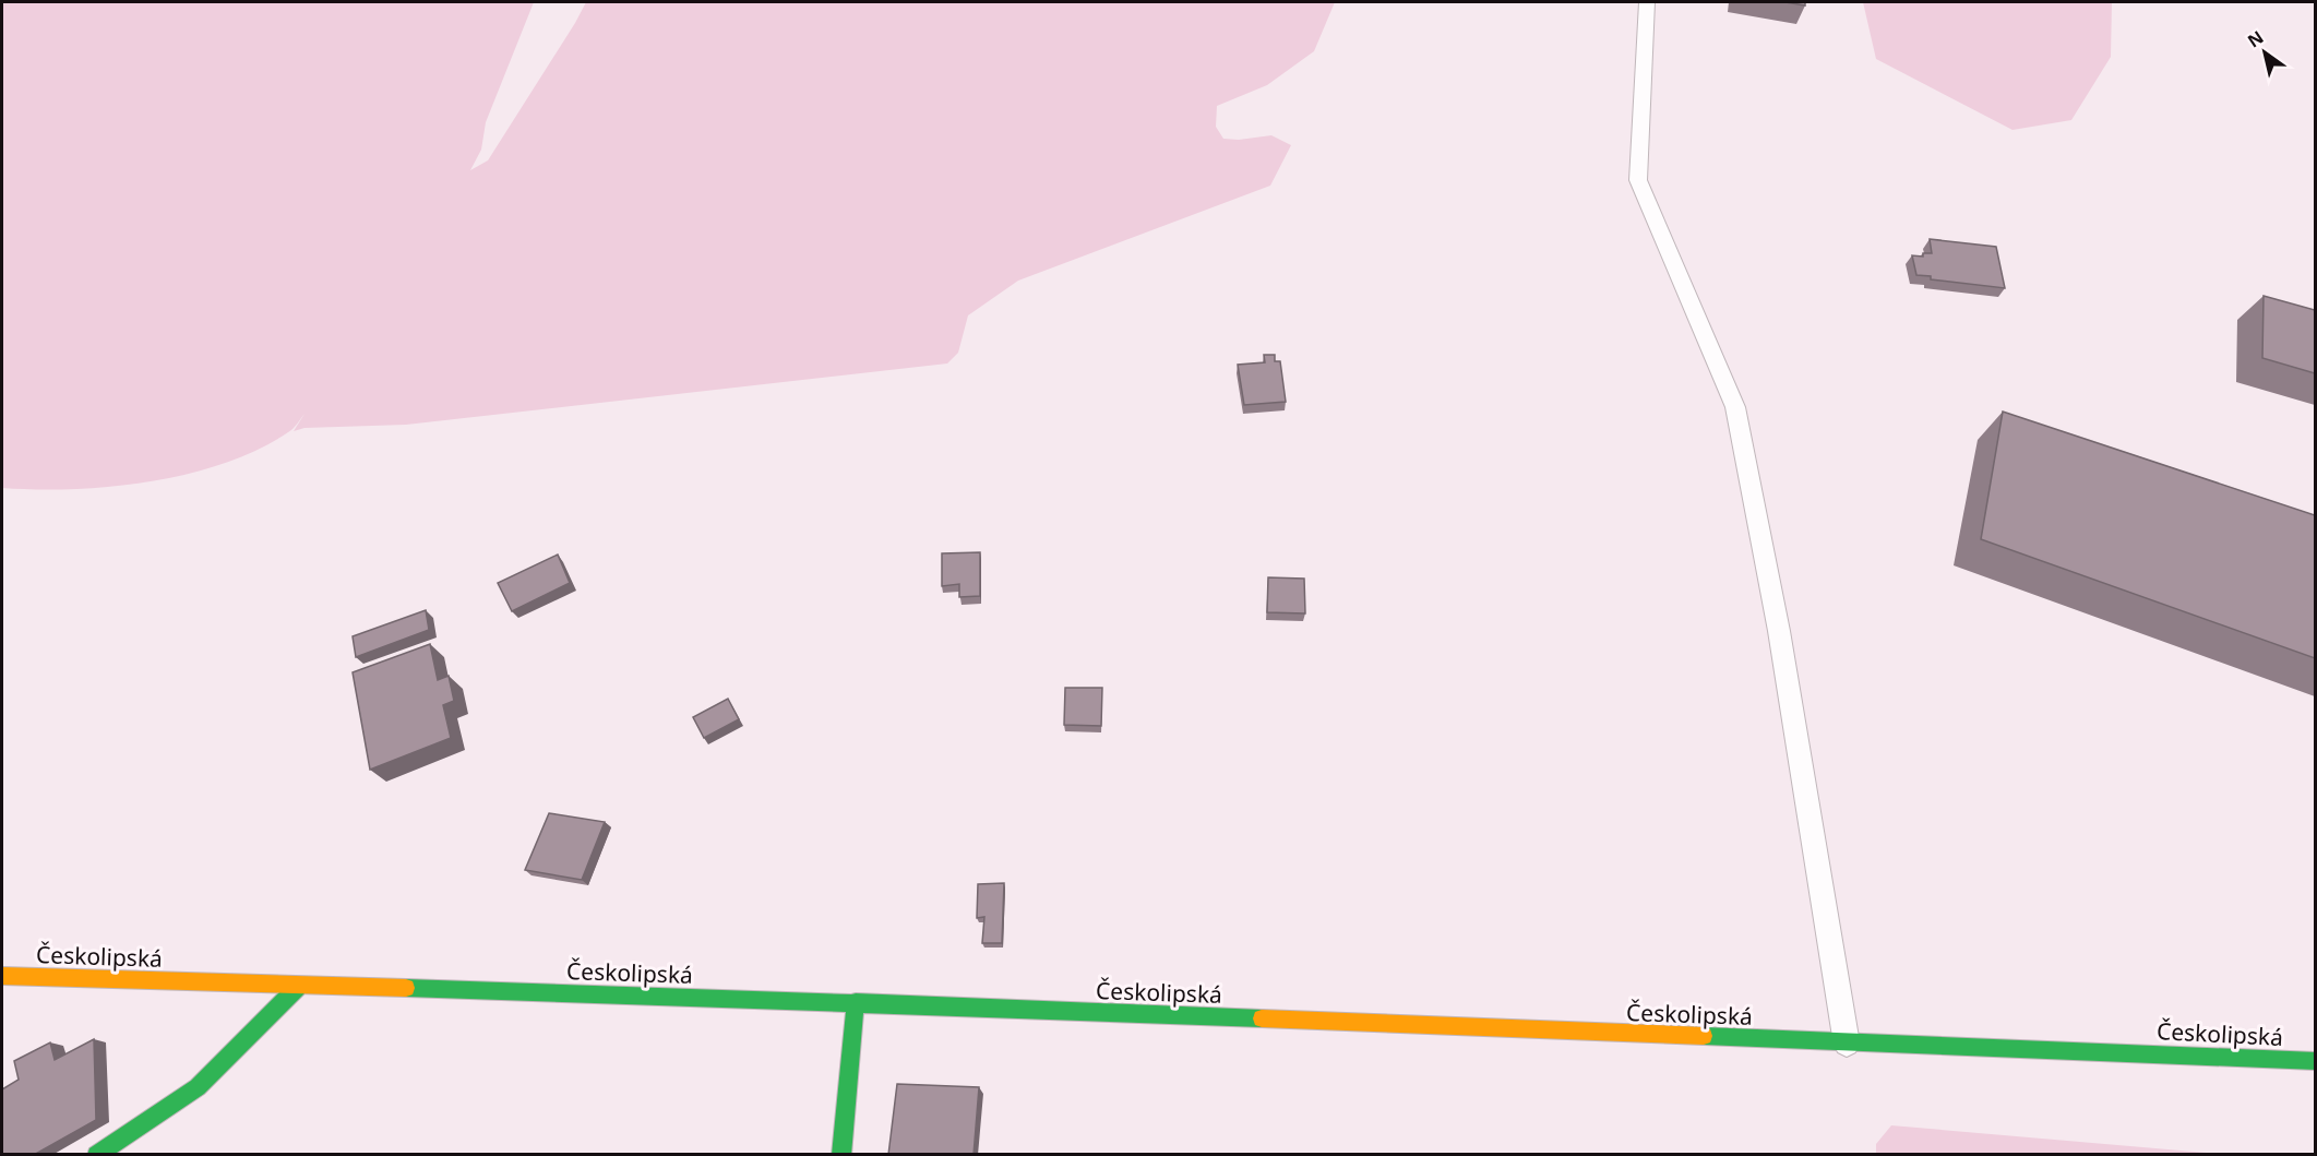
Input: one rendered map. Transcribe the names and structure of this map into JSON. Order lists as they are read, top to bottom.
{
  "streets": {
    "main road": ["Českolipská"]
  },
  "north": "top left"
}
